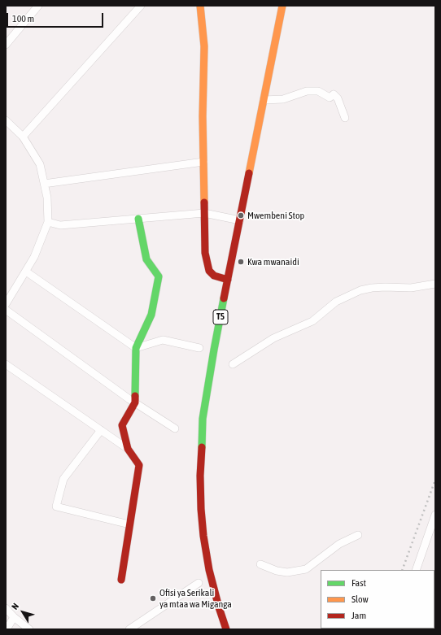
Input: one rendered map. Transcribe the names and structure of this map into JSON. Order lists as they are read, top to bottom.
{
  "streets": {
    "main road": ["T5"]
  },
  "places": ["Mwembeni Stop", "Kwa mwanaidi", "Ofisi ya Serikali ya mtaa wa Miganga"],
  "legend": ["Fast", "Slow", "Jam"],
  "scale_bar": "100 m",
  "north": "top left"
}
